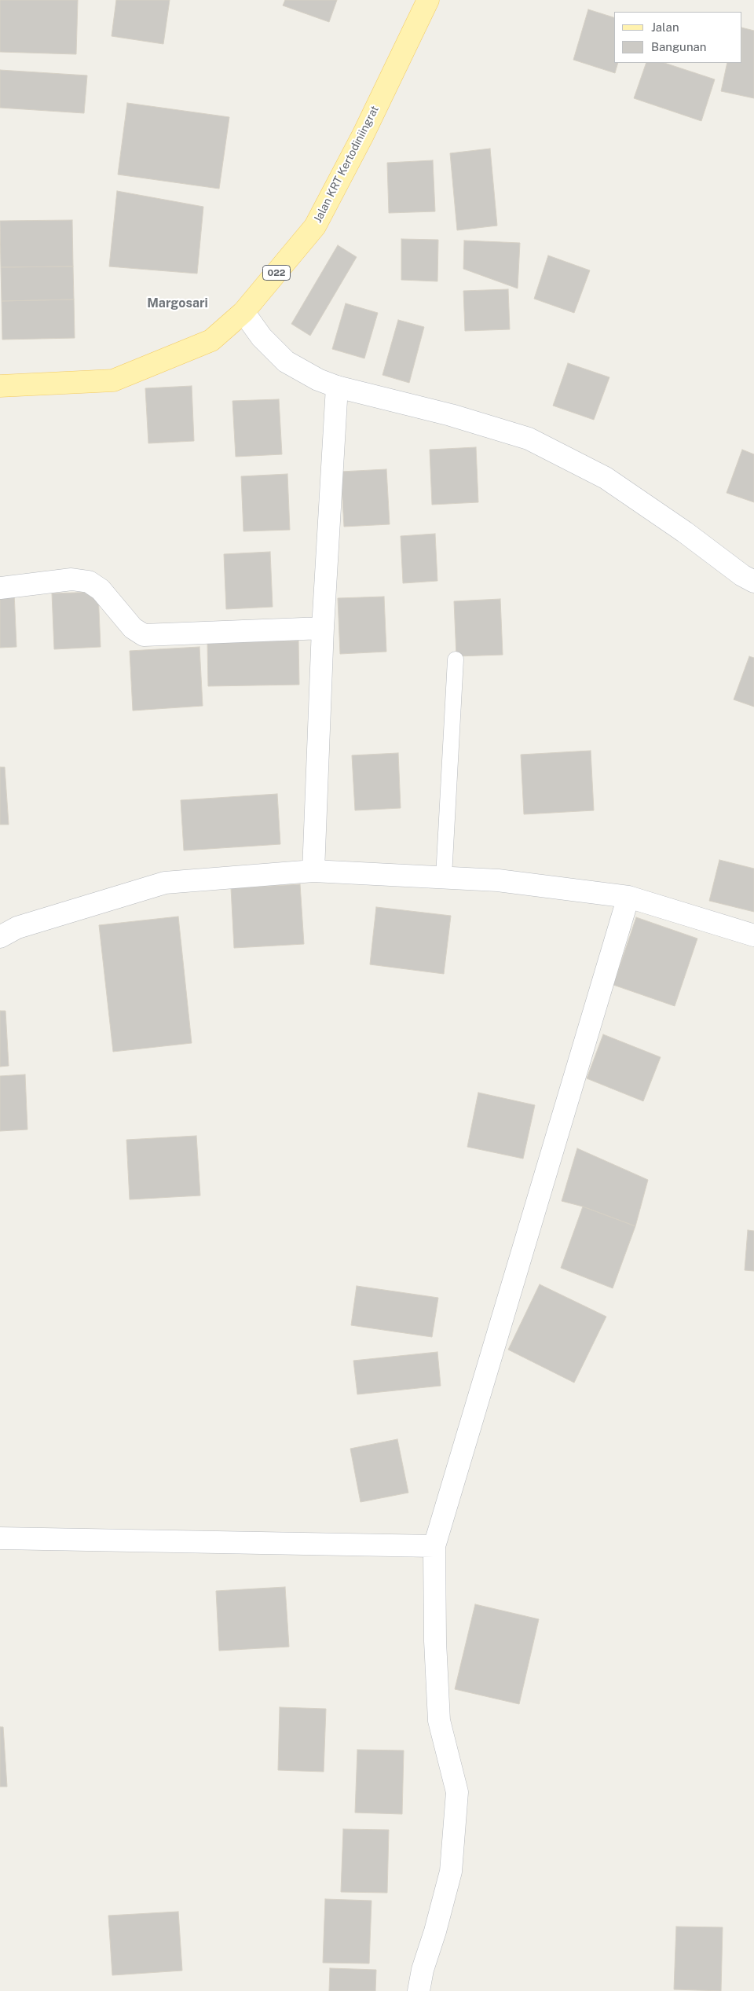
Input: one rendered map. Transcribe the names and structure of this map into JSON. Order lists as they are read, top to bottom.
{
  "streets": {
    "main road": ["Jalan KRT Kertodiniingrat", "022"]
  },
  "districts": ["Margosari"],
  "legend": ["Jalan", "Bangunan"]
}
